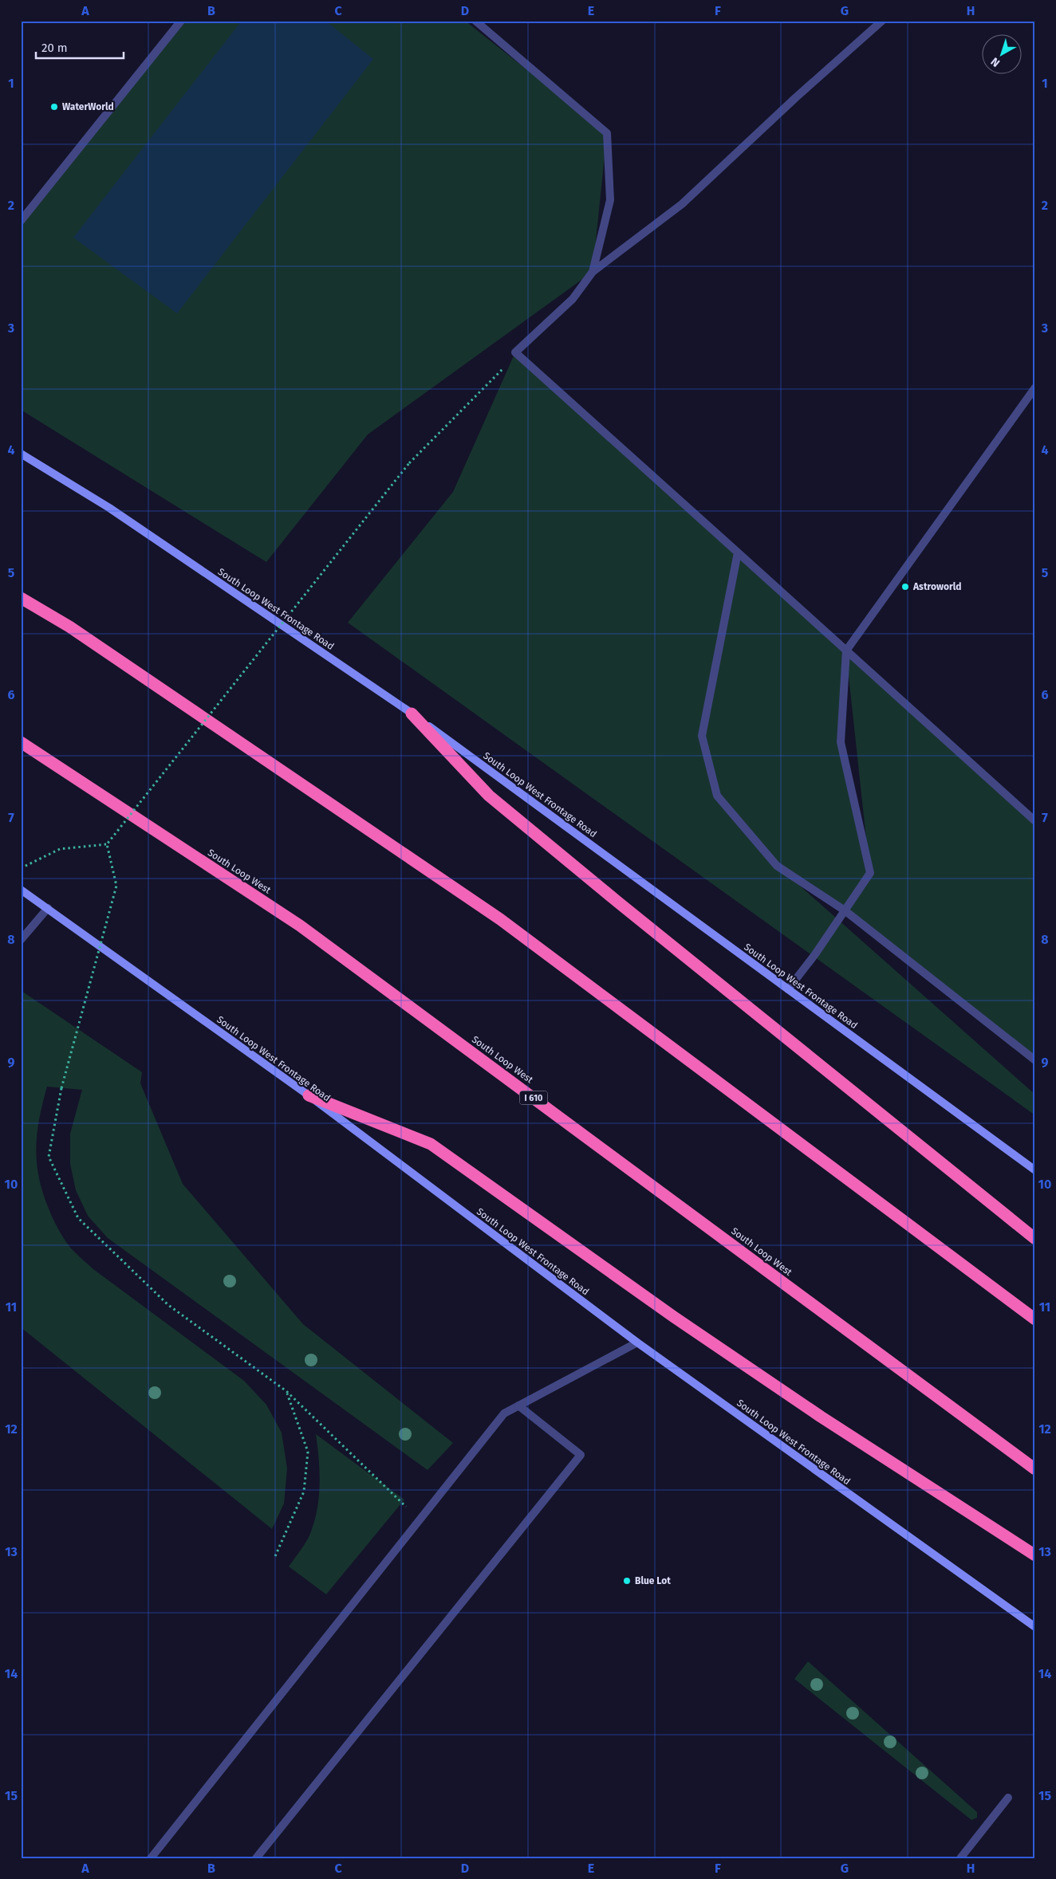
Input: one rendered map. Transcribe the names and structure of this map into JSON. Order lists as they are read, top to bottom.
{
  "streets": {
    "highway": ["South Loop West", "I 610"],
    "main road": ["South Loop West Frontage Road"]
  },
  "places": ["WaterWorld", "Astroworld", "Blue Lot"],
  "scale_bar": "20 m",
  "north": "bottom left",
  "grid": {
    "columns": [
      "A",
      "B",
      "C",
      "D",
      "E",
      "F",
      "G",
      "H"
    ],
    "rows": [
      "1",
      "2",
      "3",
      "4",
      "5",
      "6",
      "7",
      "8",
      "9",
      "10",
      "11",
      "12",
      "13",
      "14",
      "15"
    ]
  }
}
